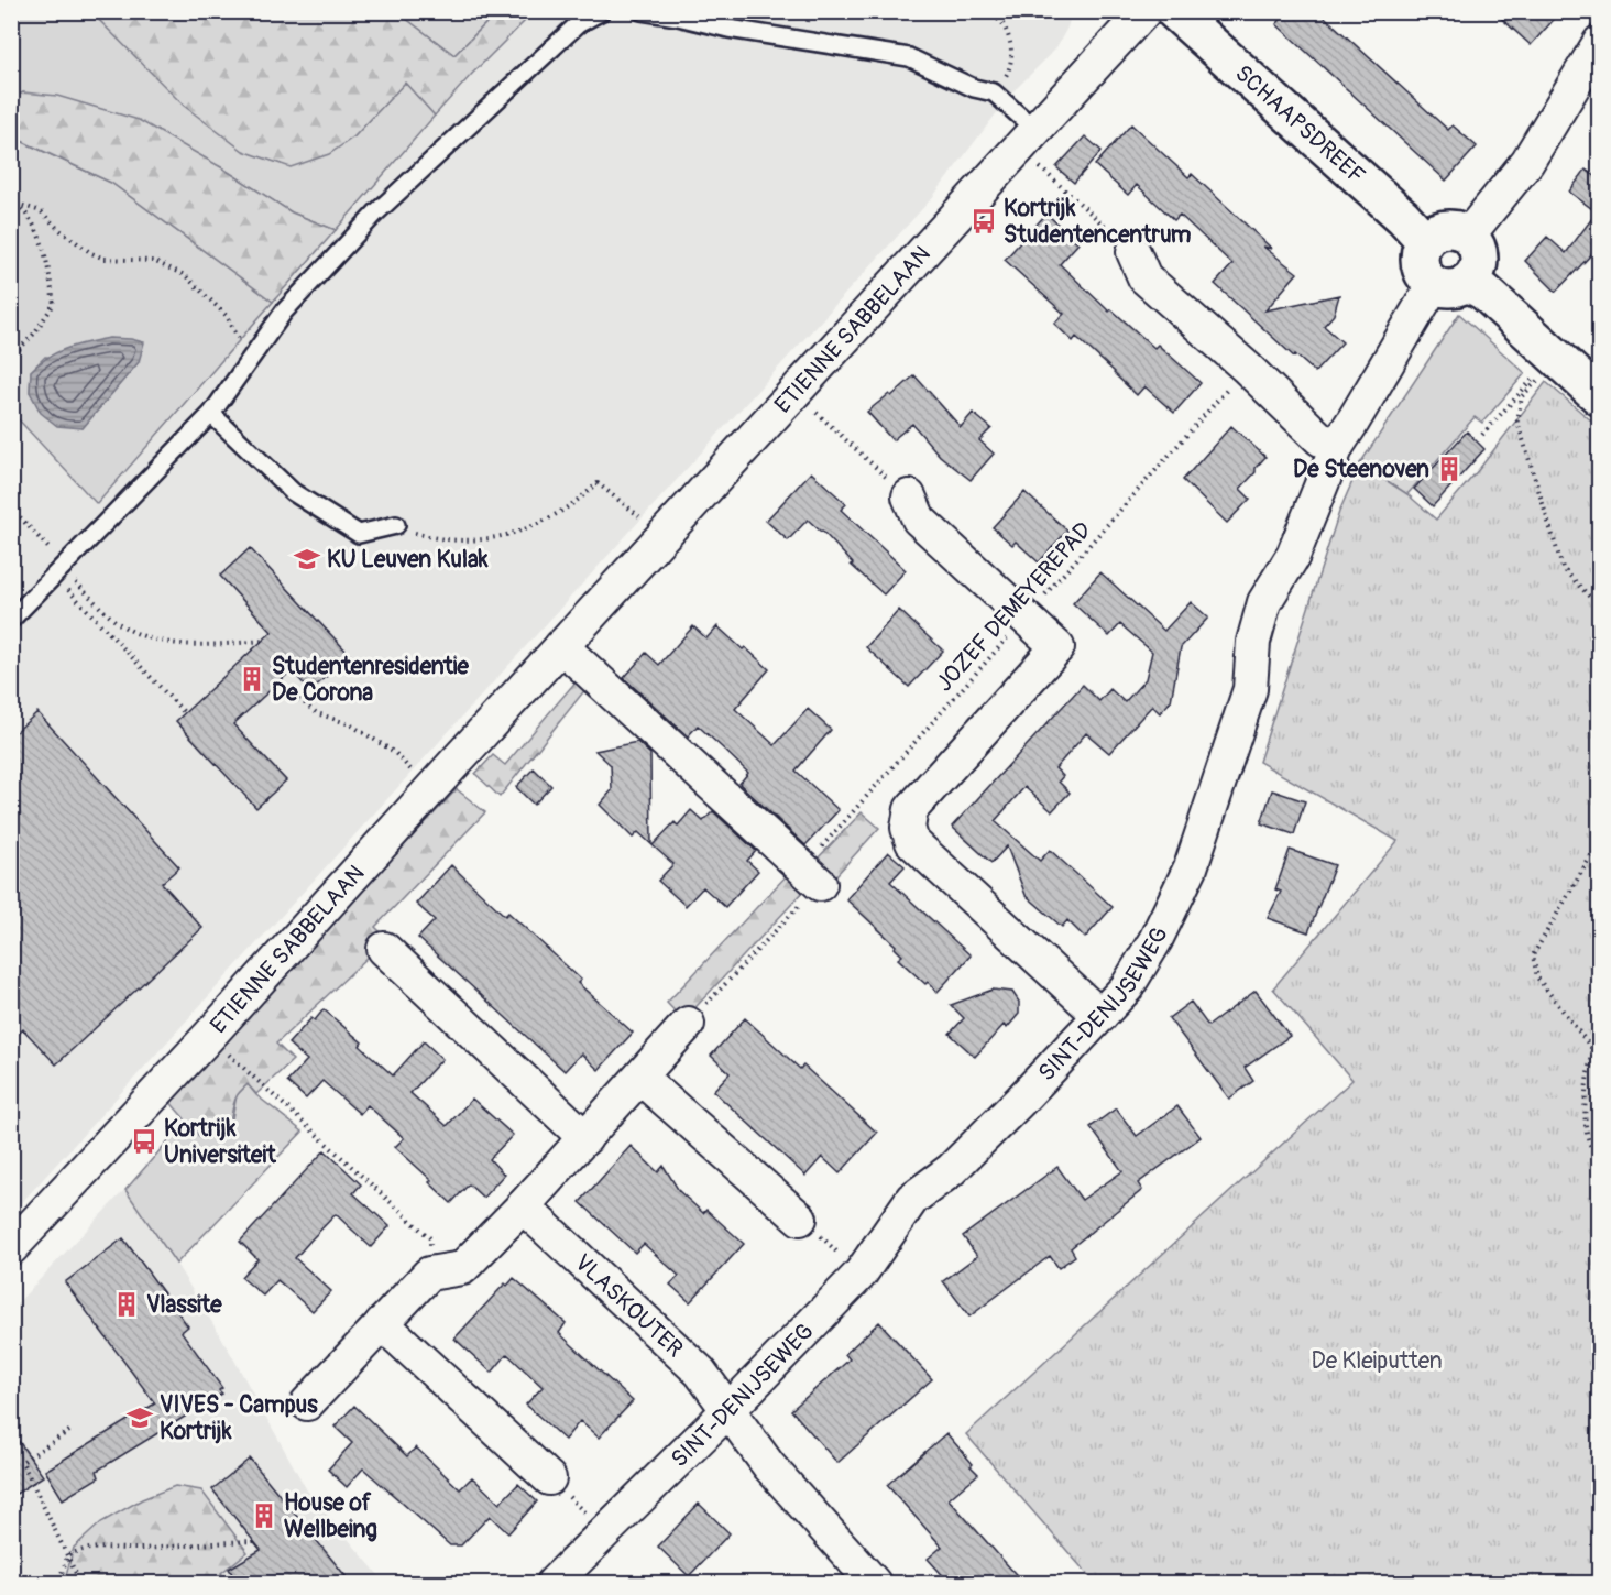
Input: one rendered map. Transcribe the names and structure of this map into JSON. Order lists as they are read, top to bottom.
{
  "streets": {
    "street": [
      "SCHAAPSDREEF",
      "ETIENNE SABBELAAN",
      "SINT-DENIJSEWEG",
      "VLASKOUTER"
    ],
    "path": ["JOZEF DEMEYEREPAD"]
  },
  "crossings": [
    ["SCHAAPSDREEF", "SINT-DENIJSEWEG"],
    ["SINT-DENIJSEWEG", "VLASKOUTER"]
  ],
  "parks": ["De Kleiputten"],
  "places": {
    "bus stop": ["Kortrijk Studentencentrum", "Kortrijk Universiteit"],
    "building": [
      "De Steenoven",
      "Studentenresidentie De Corona",
      "Vlassite",
      "House of Wellbeing"
    ],
    "school or university": ["KU Leuven Kulak", "VIVES - Campus Kortrijk"]
  }
}
